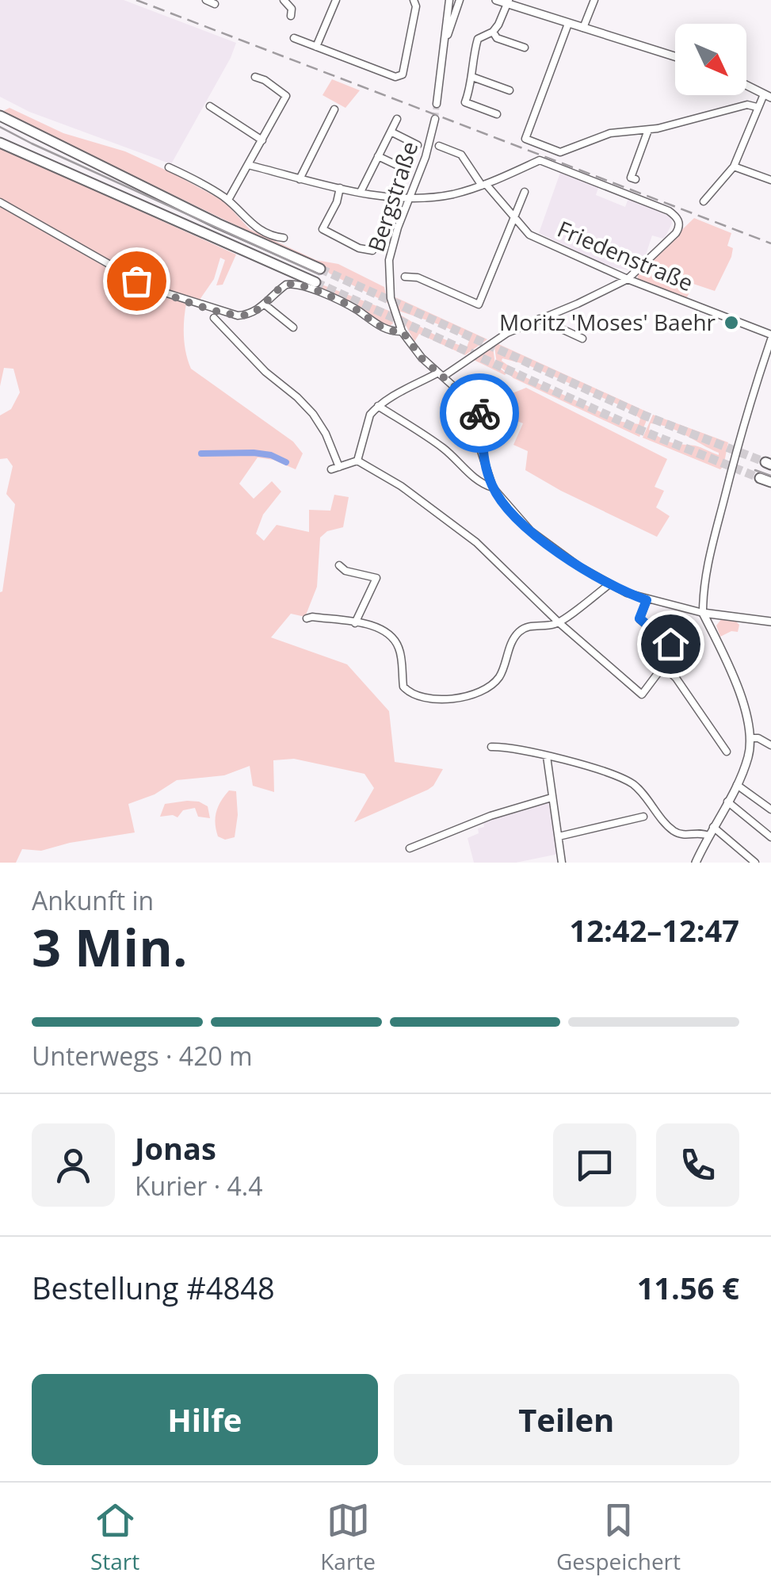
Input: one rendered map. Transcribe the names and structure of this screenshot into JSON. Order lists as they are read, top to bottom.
{
  "streets": {
    "street": ["Bergstraße", "Friedenstraße"]
  },
  "places": ["Moritz 'Moses' Baehr"],
  "north": "bottom right",
  "page": {
    "heading": ["3 Min.", "Ankunft in", "12:42–12:47"],
    "panel": [
      "Jonas",
      "Kurier · 4.4",
      "Bestellung #4848",
      "11.56 €"
    ],
    "bar": "Unterwegs · 420 m",
    "buttons": ["Hilfe", "Teilen"],
    "tabs": ["Start", "Karte", "Gespeichert"]
  }
}
